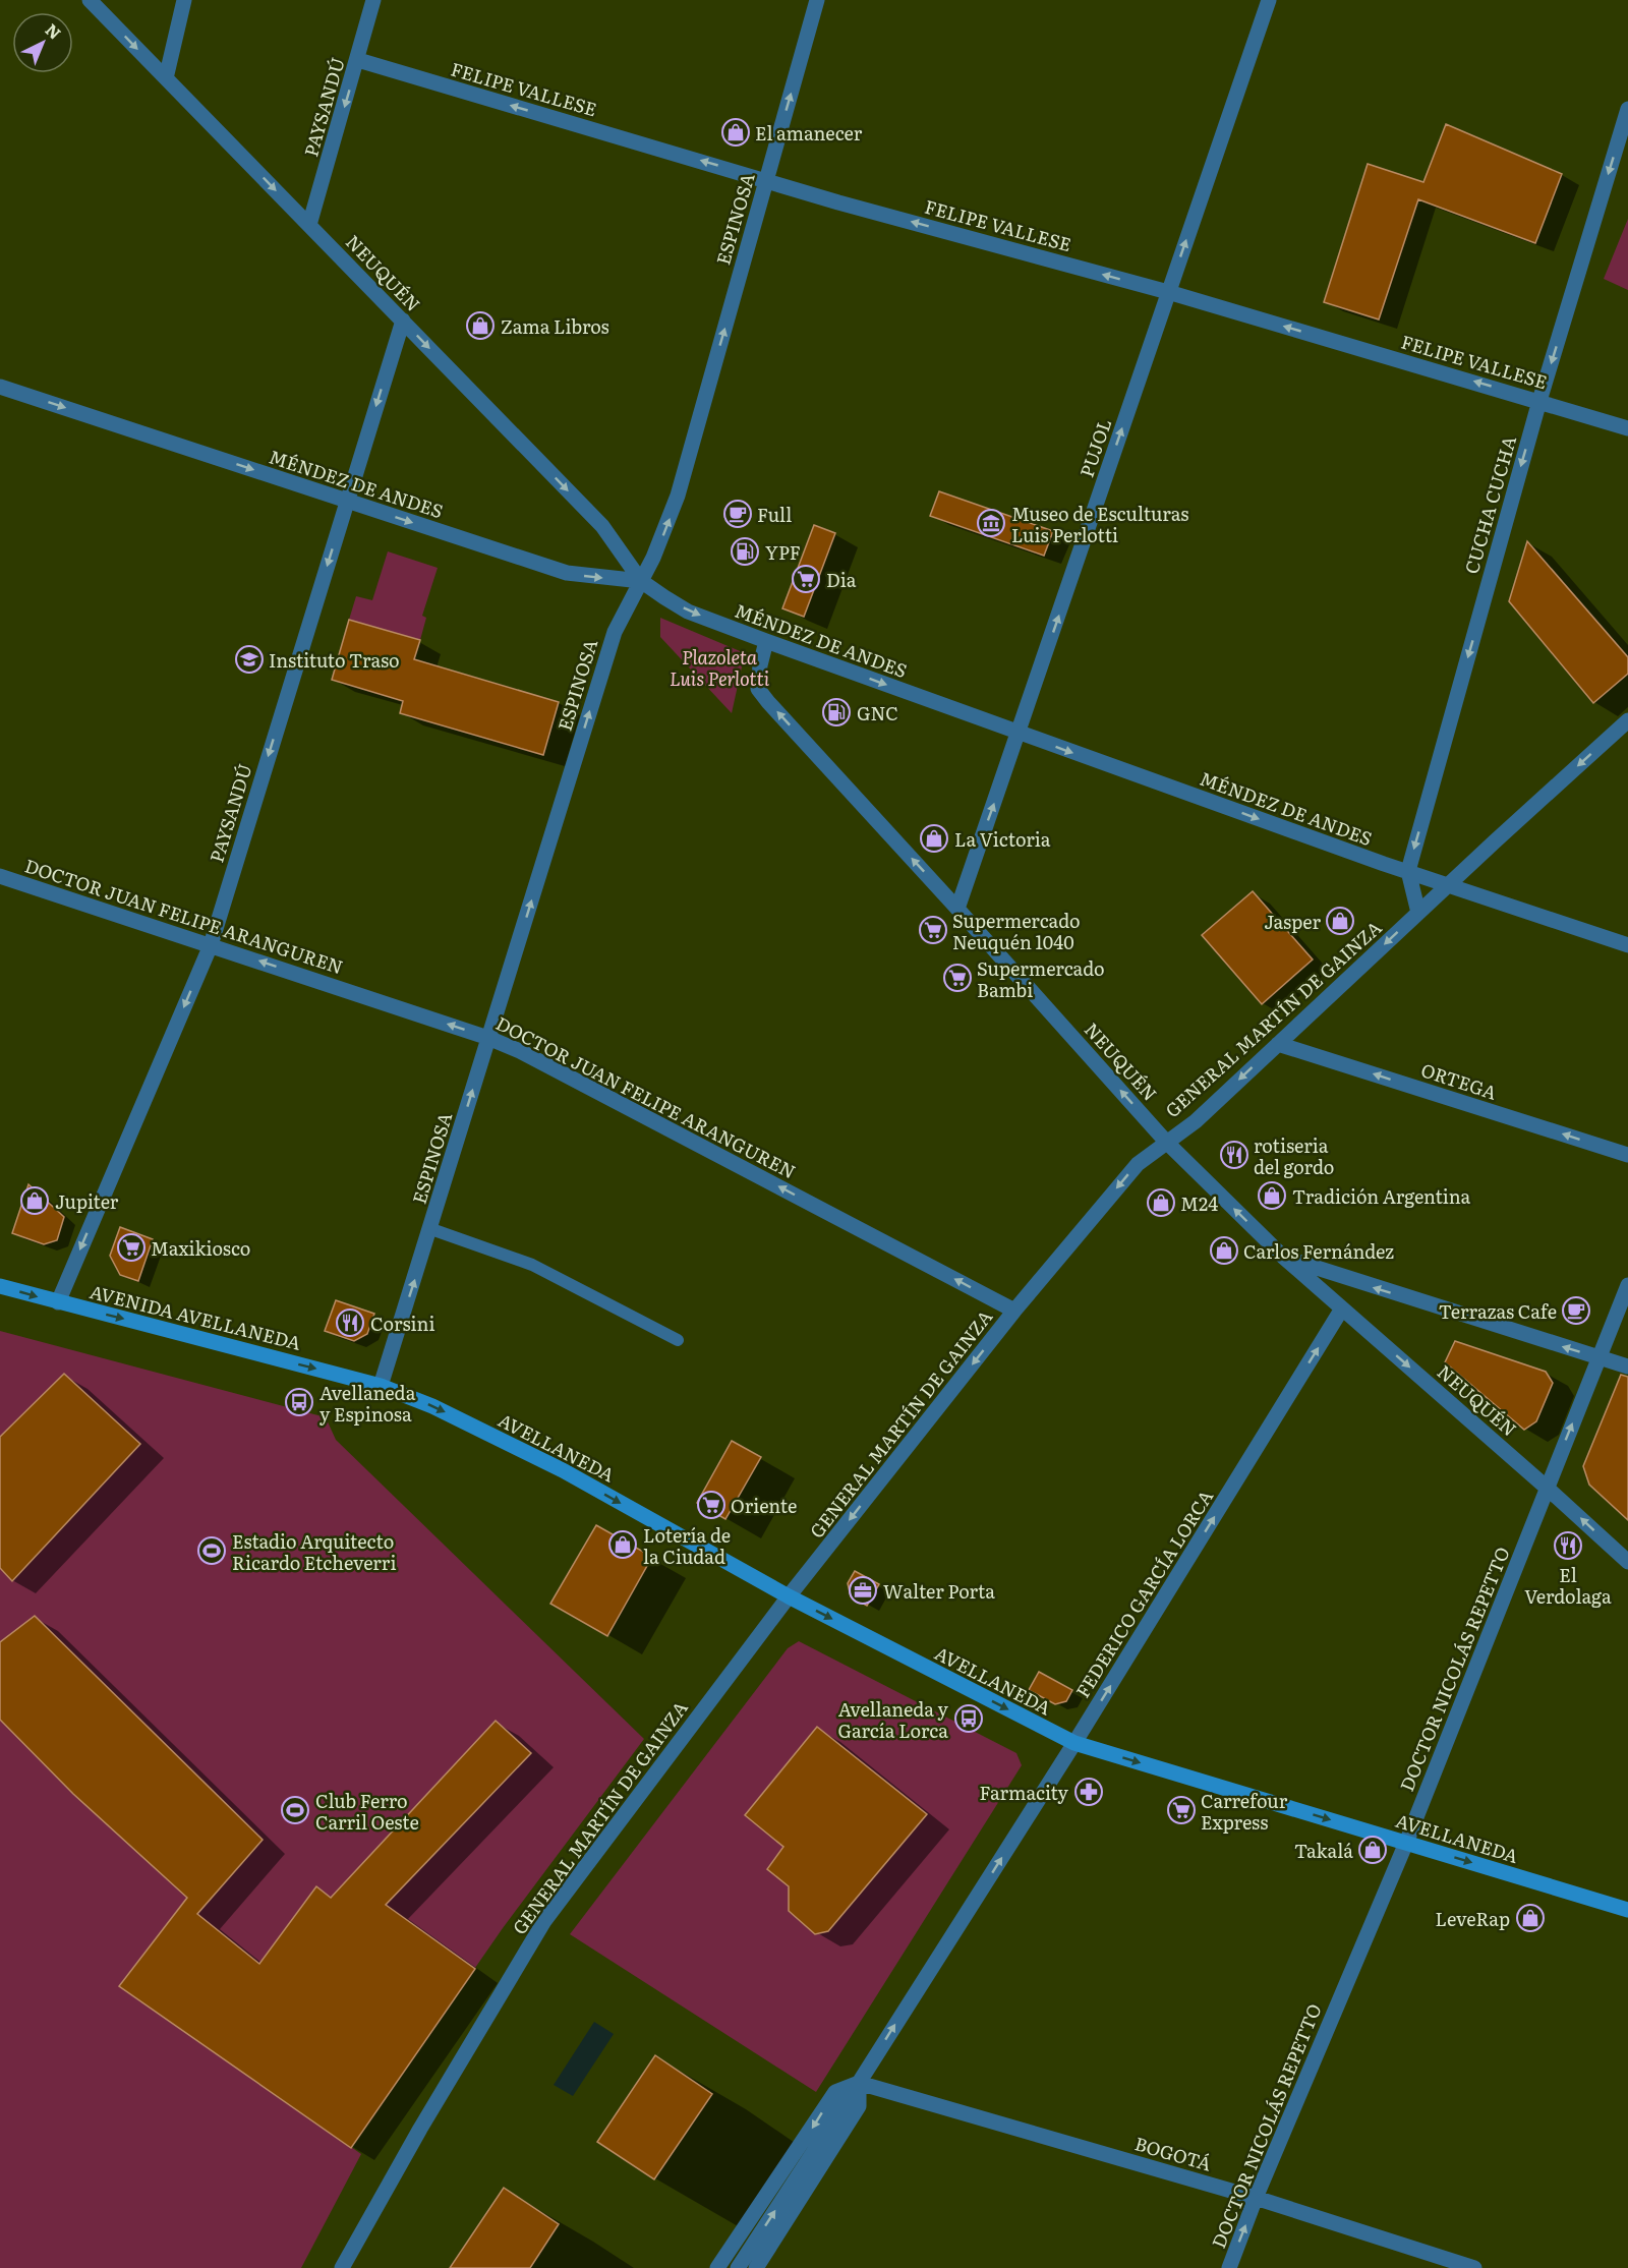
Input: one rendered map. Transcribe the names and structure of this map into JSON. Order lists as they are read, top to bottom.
{
  "streets": {
    "street": [
      "FELIPE VALLESE",
      "PAYSANDÚ",
      "ESPINOSA",
      "NEUQUÉN",
      "PUJOL",
      "MÉNDEZ DE ANDES",
      "CUCHA CUCHA",
      "DOCTOR JUAN FELIPE ARANGUREN",
      "GENERAL MARTÍN DE GAINZA",
      "ORTEGA",
      "AVENIDA AVELLANEDA",
      "AVELLANEDA",
      "FEDERICO GARCÍA LORCA",
      "DOCTOR NICOLÁS REPETTO",
      "BOGOTÁ"
    ]
  },
  "crossings": [
    ["FELIPE VALLESE", "PAYSANDÚ"],
    ["FELIPE VALLESE", "ESPINOSA"],
    ["FELIPE VALLESE", "PUJOL"],
    ["FELIPE VALLESE", "CUCHA CUCHA"],
    ["PAYSANDÚ", "NEUQUÉN"],
    ["PAYSANDÚ", "MÉNDEZ DE ANDES"],
    ["PAYSANDÚ", "DOCTOR JUAN FELIPE ARANGUREN"],
    ["PAYSANDÚ", "AVENIDA AVELLANEDA"],
    ["ESPINOSA", "NEUQUÉN"],
    ["ESPINOSA", "MÉNDEZ DE ANDES"],
    ["ESPINOSA", "DOCTOR JUAN FELIPE ARANGUREN"],
    ["ESPINOSA", "AVENIDA AVELLANEDA"],
    ["ESPINOSA", "AVELLANEDA"],
    ["NEUQUÉN", "PUJOL"],
    ["NEUQUÉN", "MÉNDEZ DE ANDES"],
    ["NEUQUÉN", "GENERAL MARTÍN DE GAINZA"],
    ["NEUQUÉN", "FEDERICO GARCÍA LORCA"],
    ["NEUQUÉN", "DOCTOR NICOLÁS REPETTO"],
    ["PUJOL", "MÉNDEZ DE ANDES"],
    ["MÉNDEZ DE ANDES", "CUCHA CUCHA"],
    ["MÉNDEZ DE ANDES", "GENERAL MARTÍN DE GAINZA"],
    ["CUCHA CUCHA", "GENERAL MARTÍN DE GAINZA"],
    ["DOCTOR JUAN FELIPE ARANGUREN", "GENERAL MARTÍN DE GAINZA"],
    ["GENERAL MARTÍN DE GAINZA", "ORTEGA"],
    ["GENERAL MARTÍN DE GAINZA", "AVELLANEDA"],
    ["AVENIDA AVELLANEDA", "AVELLANEDA"],
    ["AVELLANEDA", "FEDERICO GARCÍA LORCA"],
    ["AVELLANEDA", "DOCTOR NICOLÁS REPETTO"],
    ["FEDERICO GARCÍA LORCA", "BOGOTÁ"],
    ["DOCTOR NICOLÁS REPETTO", "BOGOTÁ"]
  ],
  "one_way": [
    "FELIPE VALLESE",
    "PAYSANDÚ",
    "ESPINOSA",
    "PUJOL",
    "MÉNDEZ DE ANDES",
    "CUCHA CUCHA",
    "DOCTOR JUAN FELIPE ARANGUREN",
    "GENERAL MARTÍN DE GAINZA",
    "ORTEGA",
    "AVENIDA AVELLANEDA",
    "AVELLANEDA"
  ],
  "parks": ["Plazoleta Luis Perlotti"],
  "places": {
    "shop": [
      "El amanecer",
      "Zama Libros",
      "La Victoria",
      "Jasper",
      "Tradición Argentina",
      "Jupiter",
      "M24",
      "Carlos Fernández",
      "Lotería de la Ciudad",
      "Takalá",
      "LeveRap"
    ],
    "cafe": ["Full", "Terrazas Cafe"],
    "museum": ["Museo de Esculturas Luis Perlotti"],
    "fuel station": ["YPF", "GNC"],
    "supermarket": [
      "Dia",
      "Supermercado Neuquén 1040",
      "Supermercado Bambi",
      "Maxikiosco",
      "Oriente",
      "Carrefour Express"
    ],
    "school or university": ["Instituto Traso"],
    "restaurant": ["rotiseria del gordo", "Corsini", "El Verdolaga"],
    "bus stop": ["Avellaneda y Espinosa", "Avellaneda y García Lorca"],
    "sports": ["Estadio Arquitecto Ricardo Etcheverri", "Club Ferro Carril Oeste"],
    "office": ["Walter Porta"],
    "pharmacy": ["Farmacity"]
  },
  "north": "top right"
}
